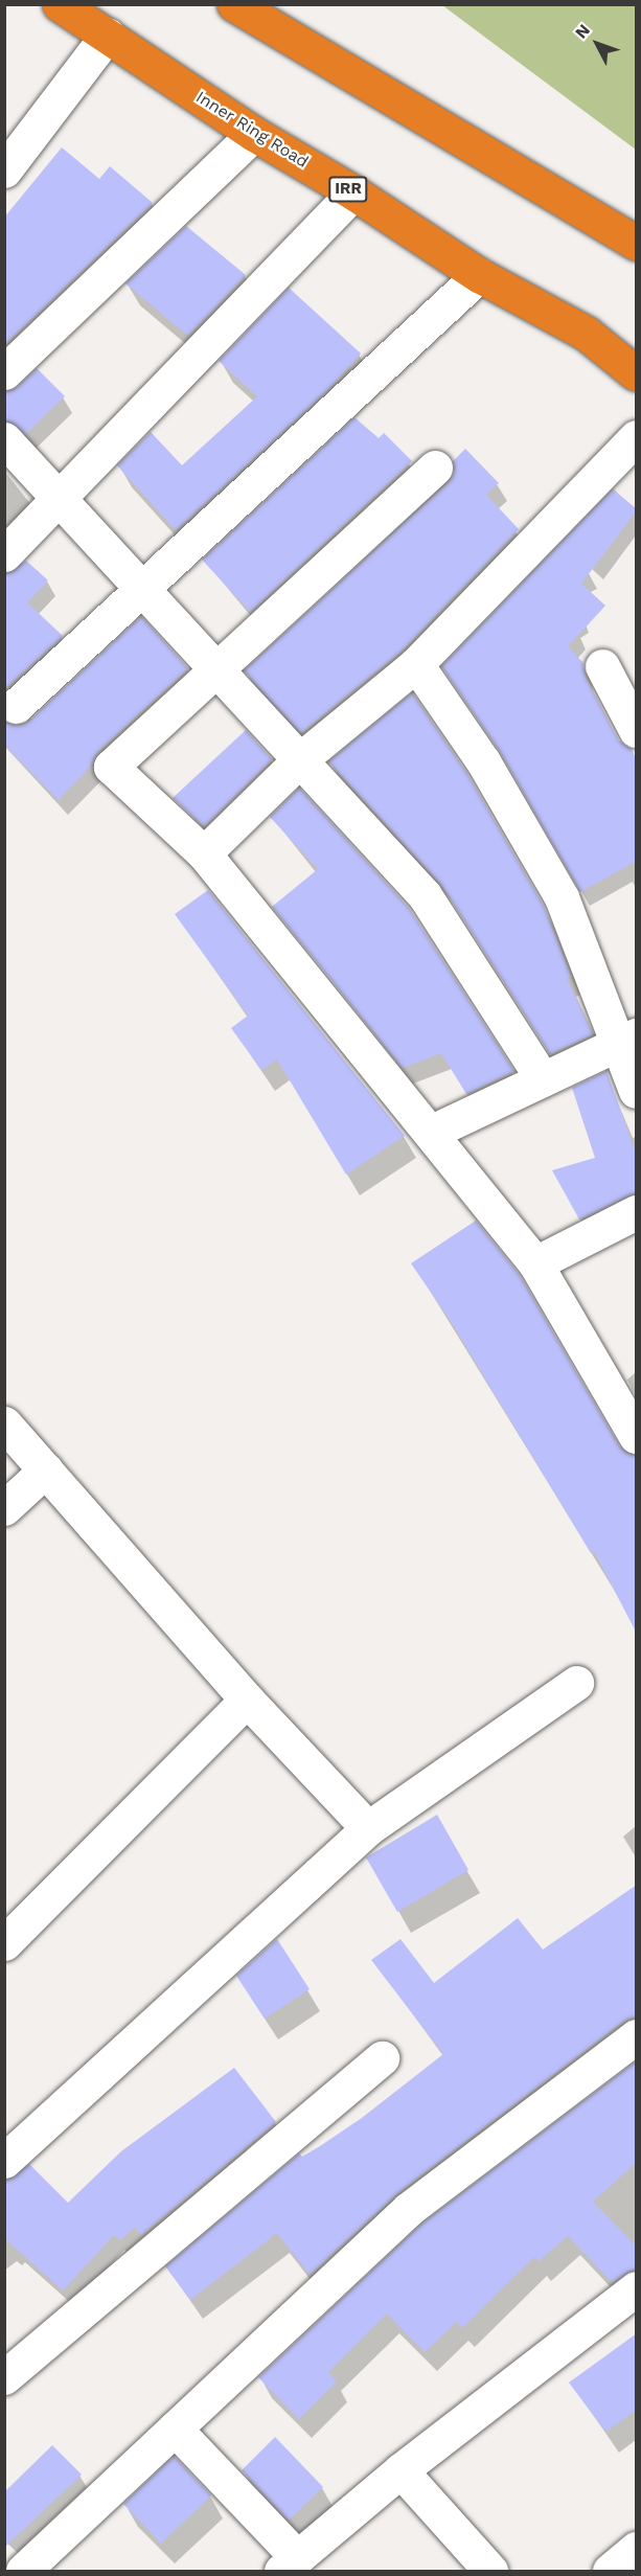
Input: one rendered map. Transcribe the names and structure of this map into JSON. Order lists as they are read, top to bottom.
{
  "streets": {
    "highway": ["Inner Ring Road", "IRR"]
  },
  "north": "top left"
}
